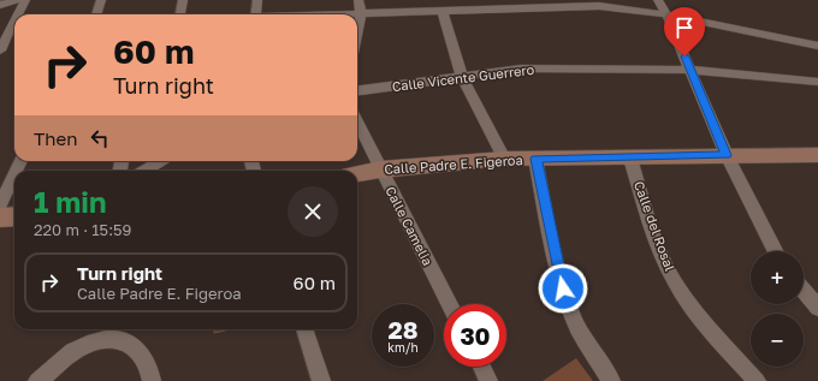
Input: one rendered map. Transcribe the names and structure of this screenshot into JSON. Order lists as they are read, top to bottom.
{
  "streets": {
    "street": [
      "Calle Vicente Guerrero",
      "Calle Padre E. Figeroa",
      "Calle Camelia",
      "Calle del Rosal"
    ]
  },
  "crossings": [
    ["Calle Padre E. Figeroa", "Calle Camelia"],
    ["Calle Padre E. Figeroa", "Calle del Rosal"]
  ],
  "page": {
    "turn": ["60 m", "Turn right"],
    "then": "Then",
    "heading": ["1 min", "220 m · 15:59"],
    "map_buttons": ["+", "−"],
    "list": [
      {
        "name": "Turn right",
        "note": "Calle Padre E. Figeroa",
        "value": "60 m"
      }
    ],
    "speed": "28 km/h",
    "limit": "30"
  }
}
